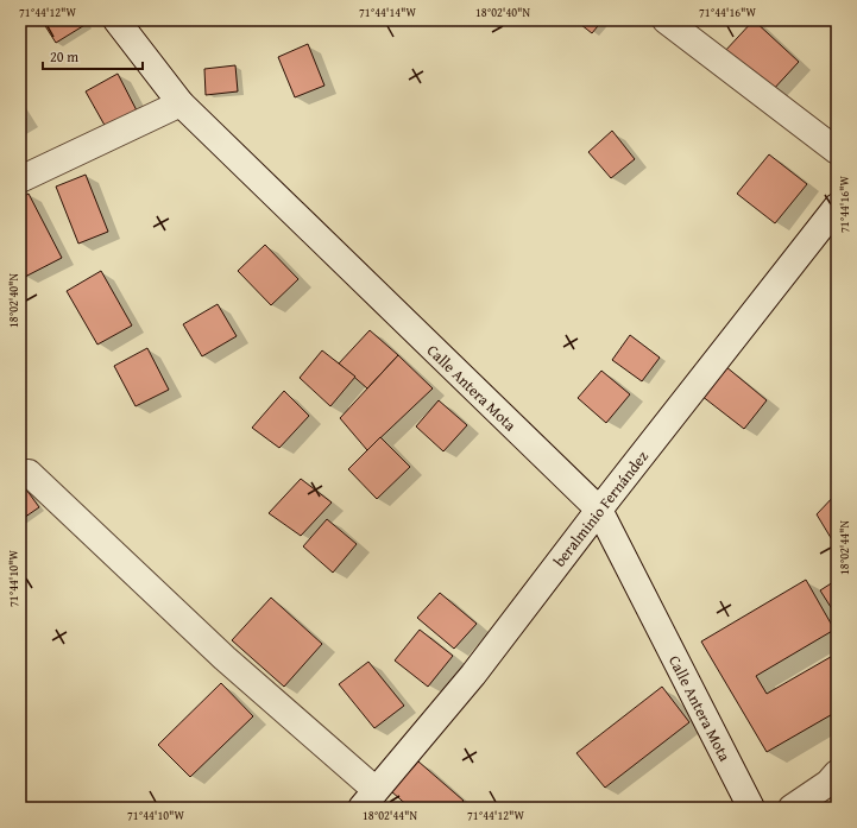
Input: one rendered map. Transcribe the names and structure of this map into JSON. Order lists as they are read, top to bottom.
{
  "streets": {
    "street": ["Calle Antera Mota", "beralminio Fernández"]
  },
  "crossings": [
    ["Calle Antera Mota", "beralminio Fernández"]
  ],
  "scale_bar": "20 m",
  "coordinates": [
    "71°44'12\"W",
    "71°44'14\"W",
    "18°02'40\"N",
    "71°44'16\"W",
    "18°02'44\"N",
    "71°44'10\"W"
  ]
}
